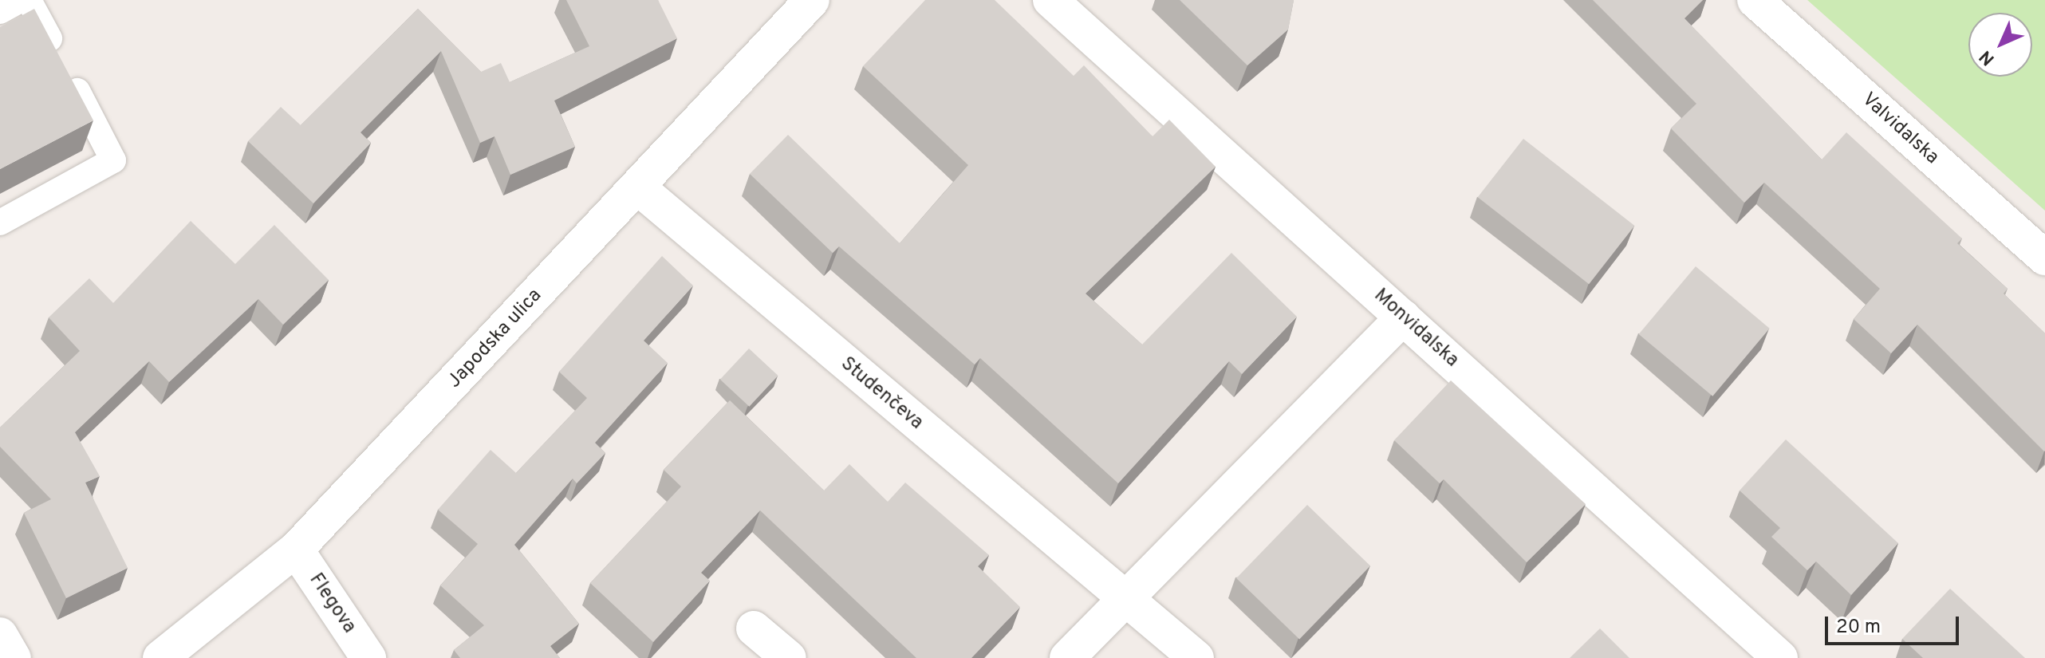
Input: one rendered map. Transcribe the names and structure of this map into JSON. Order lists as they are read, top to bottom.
{
  "streets": {
    "street": [
      "Valvidalska",
      "Monvidalska",
      "Japodska ulica",
      "Studenčeva",
      "Flegova"
    ]
  },
  "crossings": [
    ["Japodska ulica", "Studenčeva"],
    ["Japodska ulica", "Flegova"]
  ],
  "scale_bar": "20 m",
  "north": "bottom left"
}
